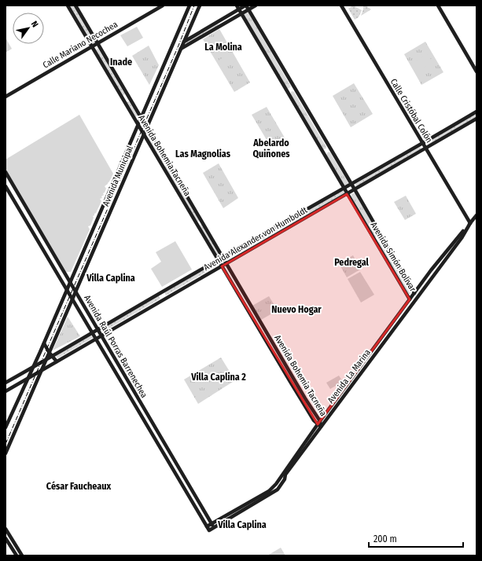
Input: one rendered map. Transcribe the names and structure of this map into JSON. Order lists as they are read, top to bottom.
{
  "streets": {
    "street": [
      "Calle Mariano Necochea",
      "Calle Cristóbal Colón",
      "Avenida Bohemia Tacneña",
      "Avenida Municipal",
      "Avenida Alexander von Humboldt",
      "Avenida Simón Bolívar",
      "Avenida Raúl Porras Barrenechea",
      "Avenida La Marina"
    ]
  },
  "crossings": [
    ["Calle Mariano Necochea", "Avenida Bohemia Tacneña"],
    ["Calle Cristóbal Colón", "Avenida Alexander von Humboldt"],
    ["Calle Cristóbal Colón", "Avenida La Marina"],
    ["Avenida Bohemia Tacneña", "Avenida Municipal"],
    ["Avenida Bohemia Tacneña", "Avenida Alexander von Humboldt"],
    ["Avenida Bohemia Tacneña", "Avenida La Marina"],
    ["Avenida Municipal", "Avenida Alexander von Humboldt"],
    ["Avenida Municipal", "Avenida Raúl Porras Barrenechea"],
    ["Avenida Alexander von Humboldt", "Avenida Simón Bolívar"],
    ["Avenida Alexander von Humboldt", "Avenida Raúl Porras Barrenechea"],
    ["Avenida Simón Bolívar", "Avenida La Marina"],
    ["Avenida Raúl Porras Barrenechea", "Avenida La Marina"]
  ],
  "districts": [
    "La Molina",
    "Inade",
    "Abelardo Quiñones",
    "Las Magnolias",
    "Pedregal",
    "Villa Caplina",
    "Nuevo Hogar",
    "Villa Caplina 2",
    "César Faucheaux",
    "Villa Caplina"
  ],
  "scale_bar": "200 m",
  "north": "top right"
}
